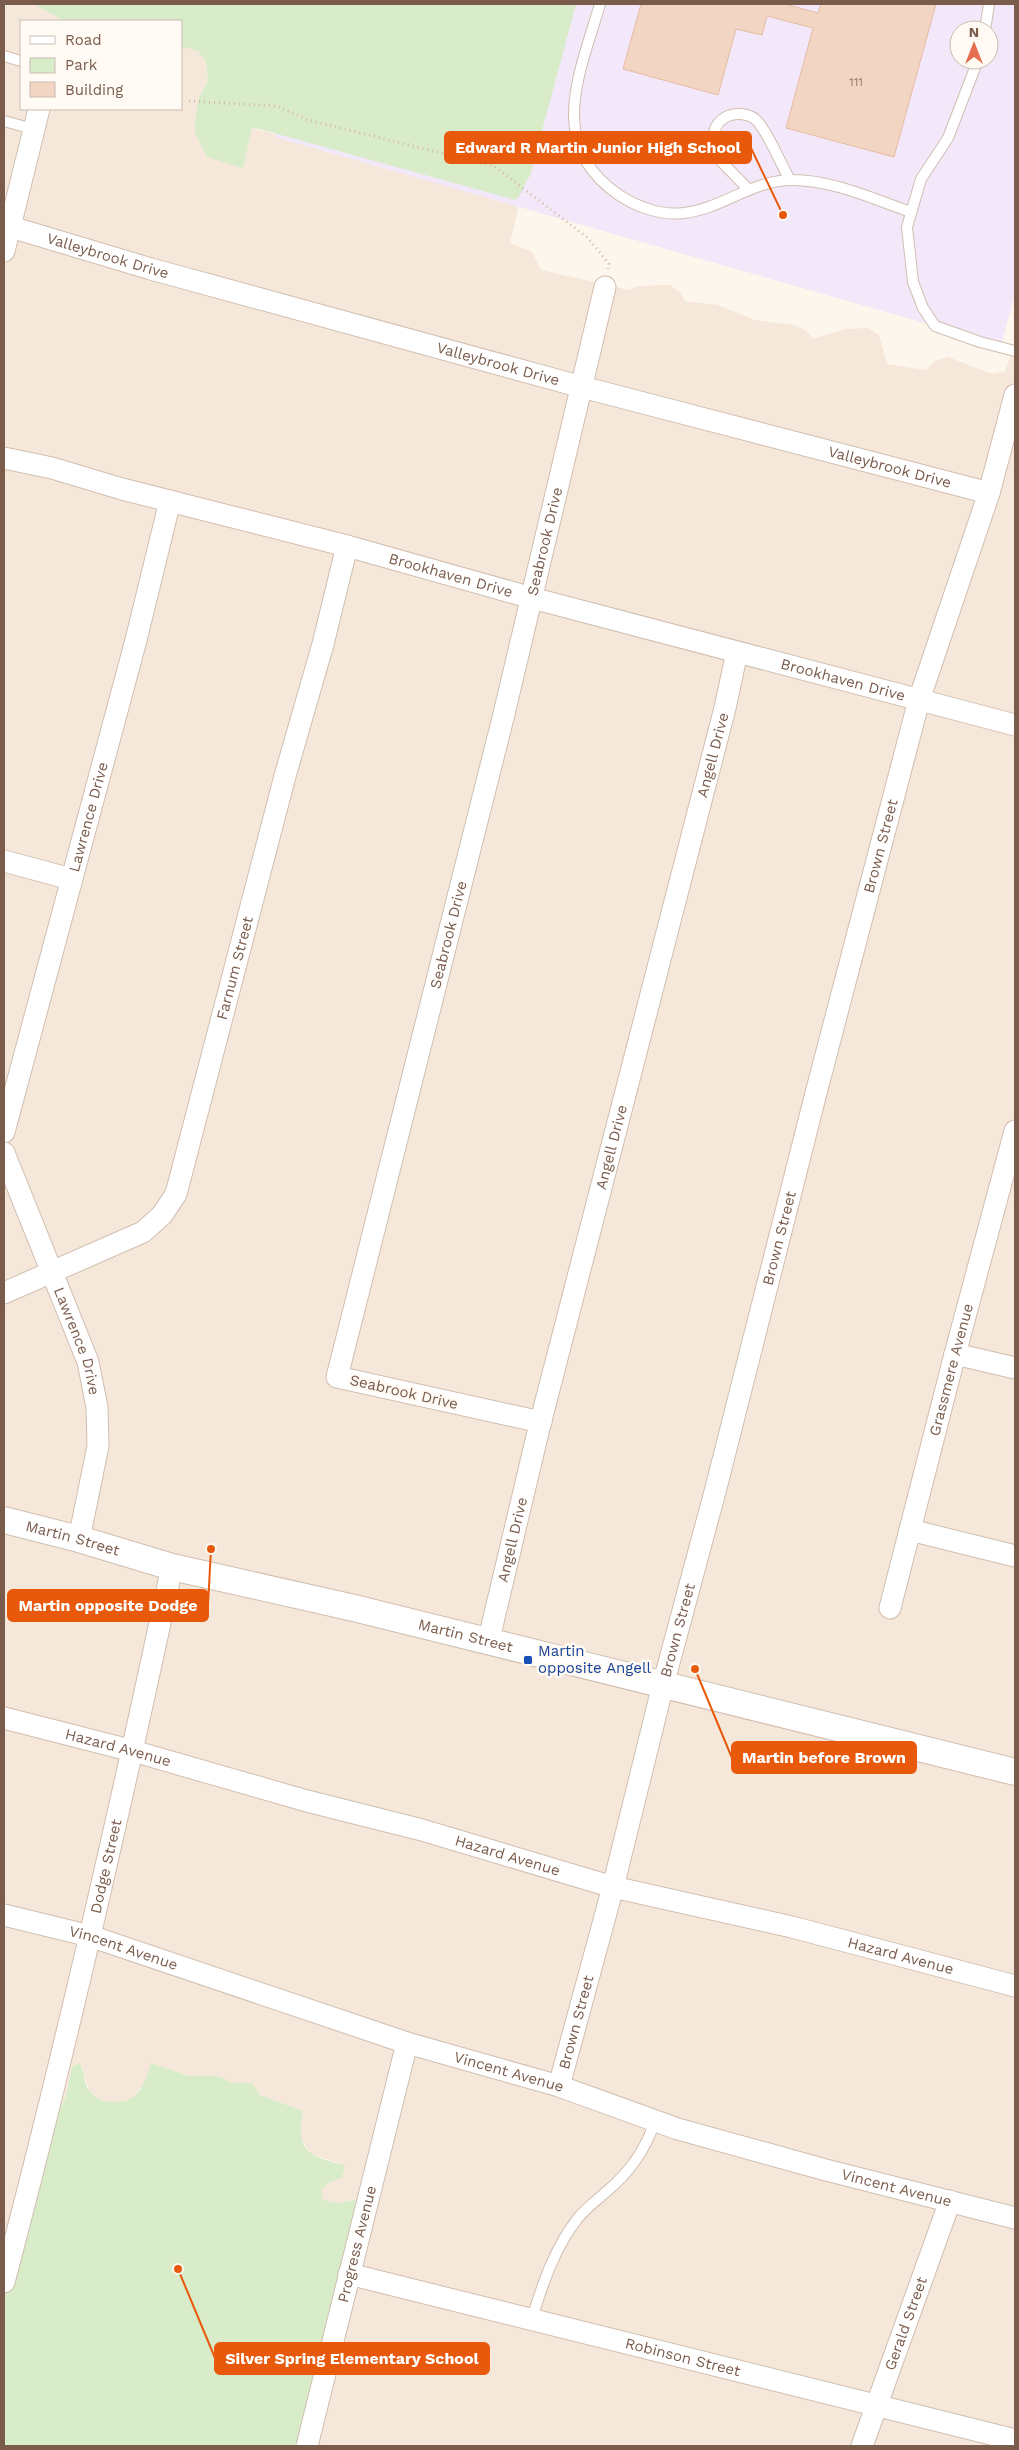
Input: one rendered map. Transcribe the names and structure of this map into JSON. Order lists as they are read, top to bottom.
{
  "streets": {
    "street": [
      "Valleybrook Drive",
      "Seabrook Drive",
      "Brookhaven Drive",
      "Angell Drive",
      "Lawrence Drive",
      "Brown Street",
      "Farnum Street",
      "Grassmere Avenue",
      "Martin Street",
      "Hazard Avenue",
      "Dodge Street",
      "Vincent Avenue",
      "Progress Avenue",
      "Gerald Street",
      "Robinson Street"
    ]
  },
  "crossings": [
    ["Valleybrook Drive", "Seabrook Drive"],
    ["Valleybrook Drive", "Brown Street"],
    ["Seabrook Drive", "Brookhaven Drive"],
    ["Seabrook Drive", "Angell Drive"],
    ["Brookhaven Drive", "Angell Drive"],
    ["Brookhaven Drive", "Lawrence Drive"],
    ["Brookhaven Drive", "Brown Street"],
    ["Brookhaven Drive", "Farnum Street"],
    ["Angell Drive", "Martin Street"],
    ["Lawrence Drive", "Farnum Street"],
    ["Lawrence Drive", "Martin Street"],
    ["Brown Street", "Martin Street"],
    ["Brown Street", "Hazard Avenue"],
    ["Brown Street", "Vincent Avenue"],
    ["Martin Street", "Dodge Street"],
    ["Hazard Avenue", "Dodge Street"],
    ["Dodge Street", "Vincent Avenue"],
    ["Vincent Avenue", "Progress Avenue"],
    ["Vincent Avenue", "Gerald Street"],
    ["Progress Avenue", "Robinson Street"],
    ["Gerald Street", "Robinson Street"]
  ],
  "places": {
    "other": [
      "Edward R Martin Junior High School",
      "Martin opposite Dodge",
      "Martin before Brown",
      "Silver Spring Elementary School"
    ],
    "transit": ["Martin opposite Angell"]
  },
  "house_numbers": ["111"],
  "legend": ["Road", "Park", "Building"],
  "north": "top"
}
